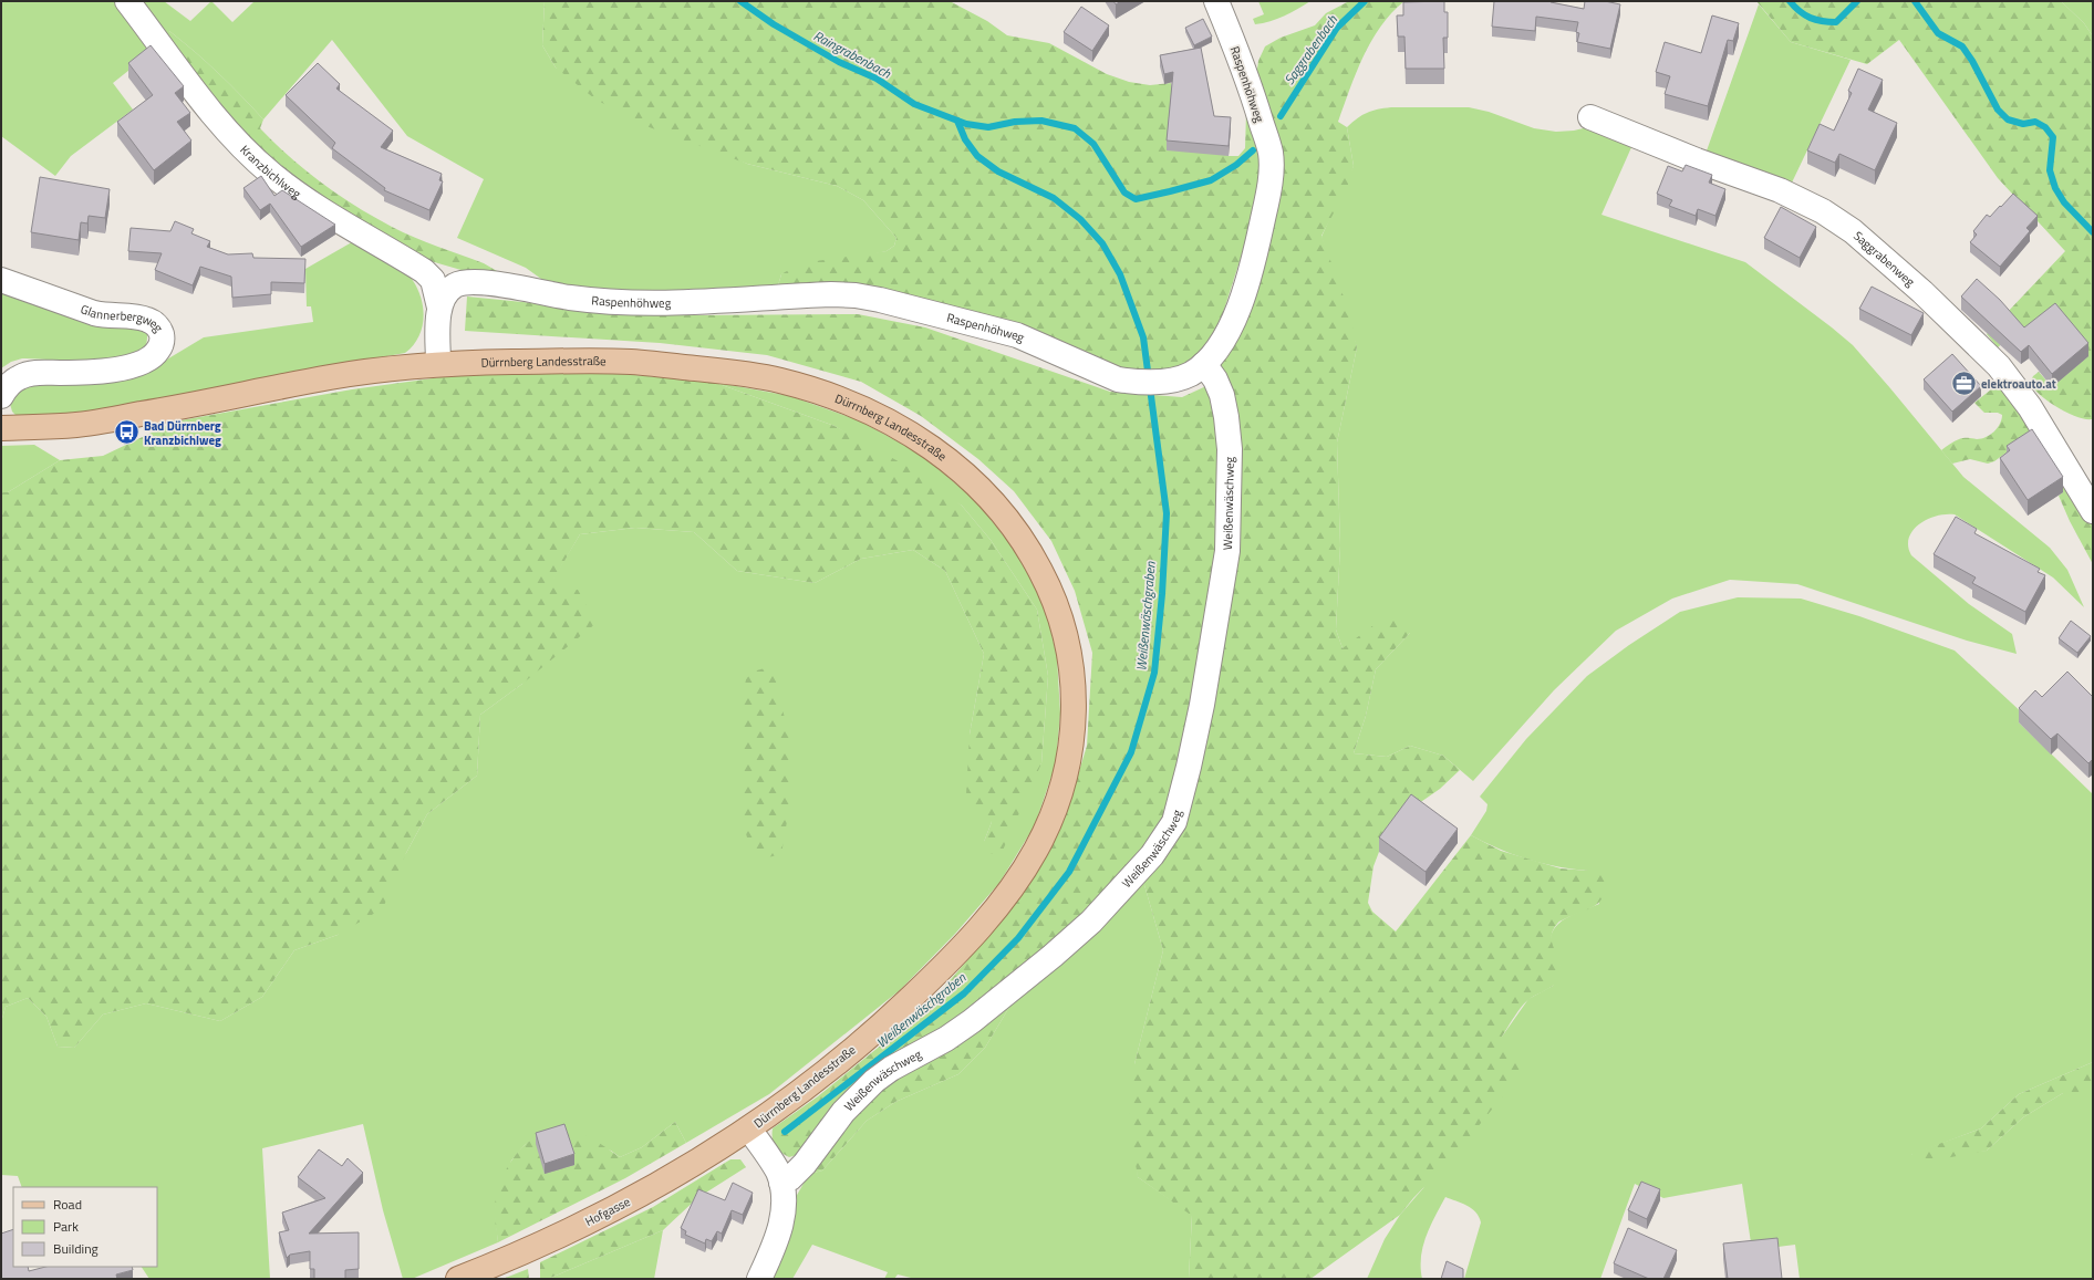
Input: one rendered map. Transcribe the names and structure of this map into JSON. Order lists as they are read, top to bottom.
{
  "streets": {
    "main road": ["Dürrnberg Landesstraße", "Hofgasse"],
    "street": [
      "Raspenhöhweg",
      "Kranzbichlweg",
      "Saggrabenweg",
      "Glannerbergweg",
      "Weißenwäschweg"
    ]
  },
  "crossings": [
    ["Raspenhöhweg", "Kranzbichlweg"],
    ["Raspenhöhweg", "Dürrnberg Landesstraße"],
    ["Raspenhöhweg", "Weißenwäschweg"],
    ["Dürrnberg Landesstraße", "Hofgasse"]
  ],
  "water": ["Saggrabenbach", "Raingrabenbach", "Weißenwäschgraben"],
  "places": {
    "office": ["elektroauto.at"],
    "bus stop": ["Bad Dürrnberg Kranzbichlweg"]
  },
  "legend": ["Road", "Park", "Building"]
}
